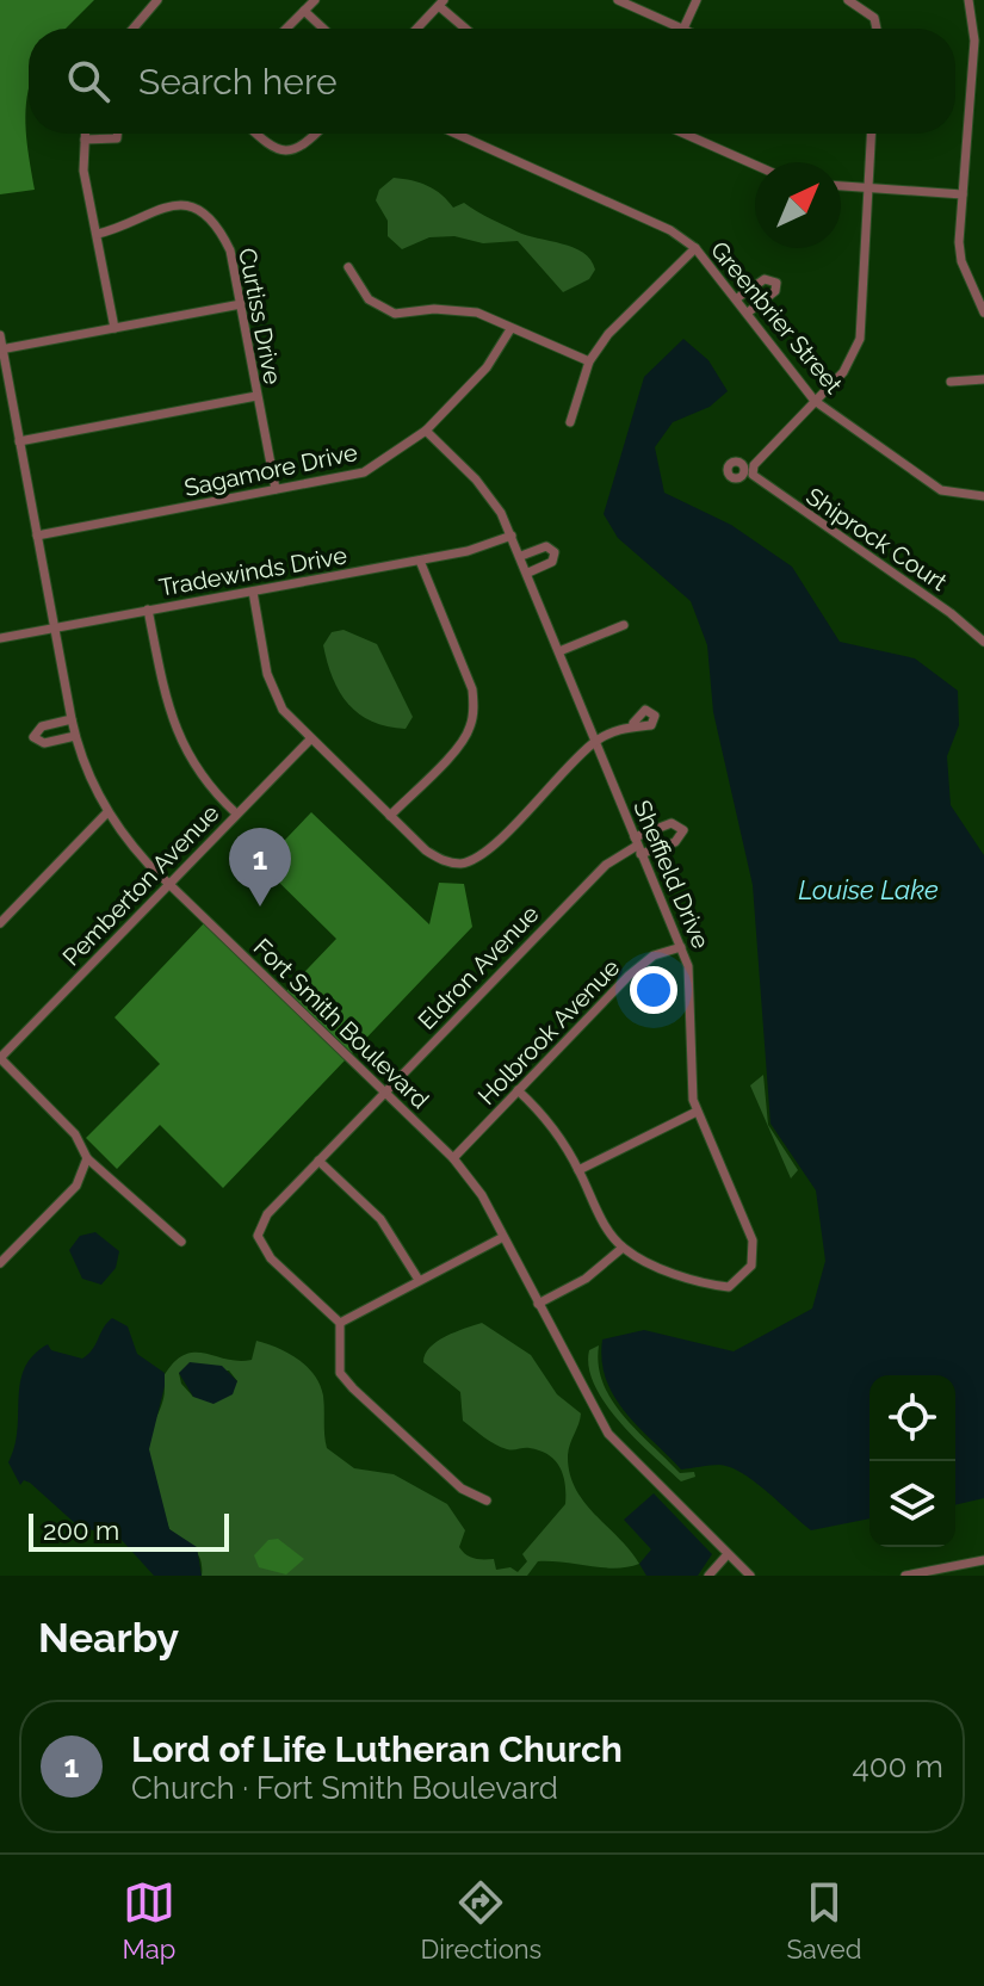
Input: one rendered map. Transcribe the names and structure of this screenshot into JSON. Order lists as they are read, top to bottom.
{
  "streets": {
    "street": [
      "Curtiss Drive",
      "Greenbrier Street",
      "Sagamore Drive",
      "Shiprock Court",
      "Tradewinds Drive",
      "Sheffield Drive",
      "Pemberton Avenue",
      "Eldron Avenue",
      "Fort Smith Boulevard",
      "Holbrook Avenue"
    ]
  },
  "crossings": [
    ["Curtiss Drive", "Sagamore Drive"],
    ["Greenbrier Street", "Shiprock Court"],
    ["Sagamore Drive", "Sheffield Drive"],
    ["Sagamore Drive", "Fort Smith Boulevard"],
    ["Tradewinds Drive", "Sheffield Drive"],
    ["Tradewinds Drive", "Fort Smith Boulevard"],
    ["Sheffield Drive", "Eldron Avenue"],
    ["Sheffield Drive", "Holbrook Avenue"],
    ["Pemberton Avenue", "Fort Smith Boulevard"],
    ["Eldron Avenue", "Fort Smith Boulevard"],
    ["Fort Smith Boulevard", "Holbrook Avenue"]
  ],
  "water": ["Louise Lake"],
  "scale_bar": "200 m",
  "north": "top right",
  "page": {
    "search": "Search here",
    "pins": "1",
    "scale": "200 m",
    "heading": "Nearby",
    "list": [
      {
        "mark": "1",
        "name": "Lord of Life Lutheran Church",
        "note": "Church · Fort Smith Boulevard",
        "value": "400 m"
      }
    ],
    "nav": ["Map", "Directions", "Saved"]
  }
}
